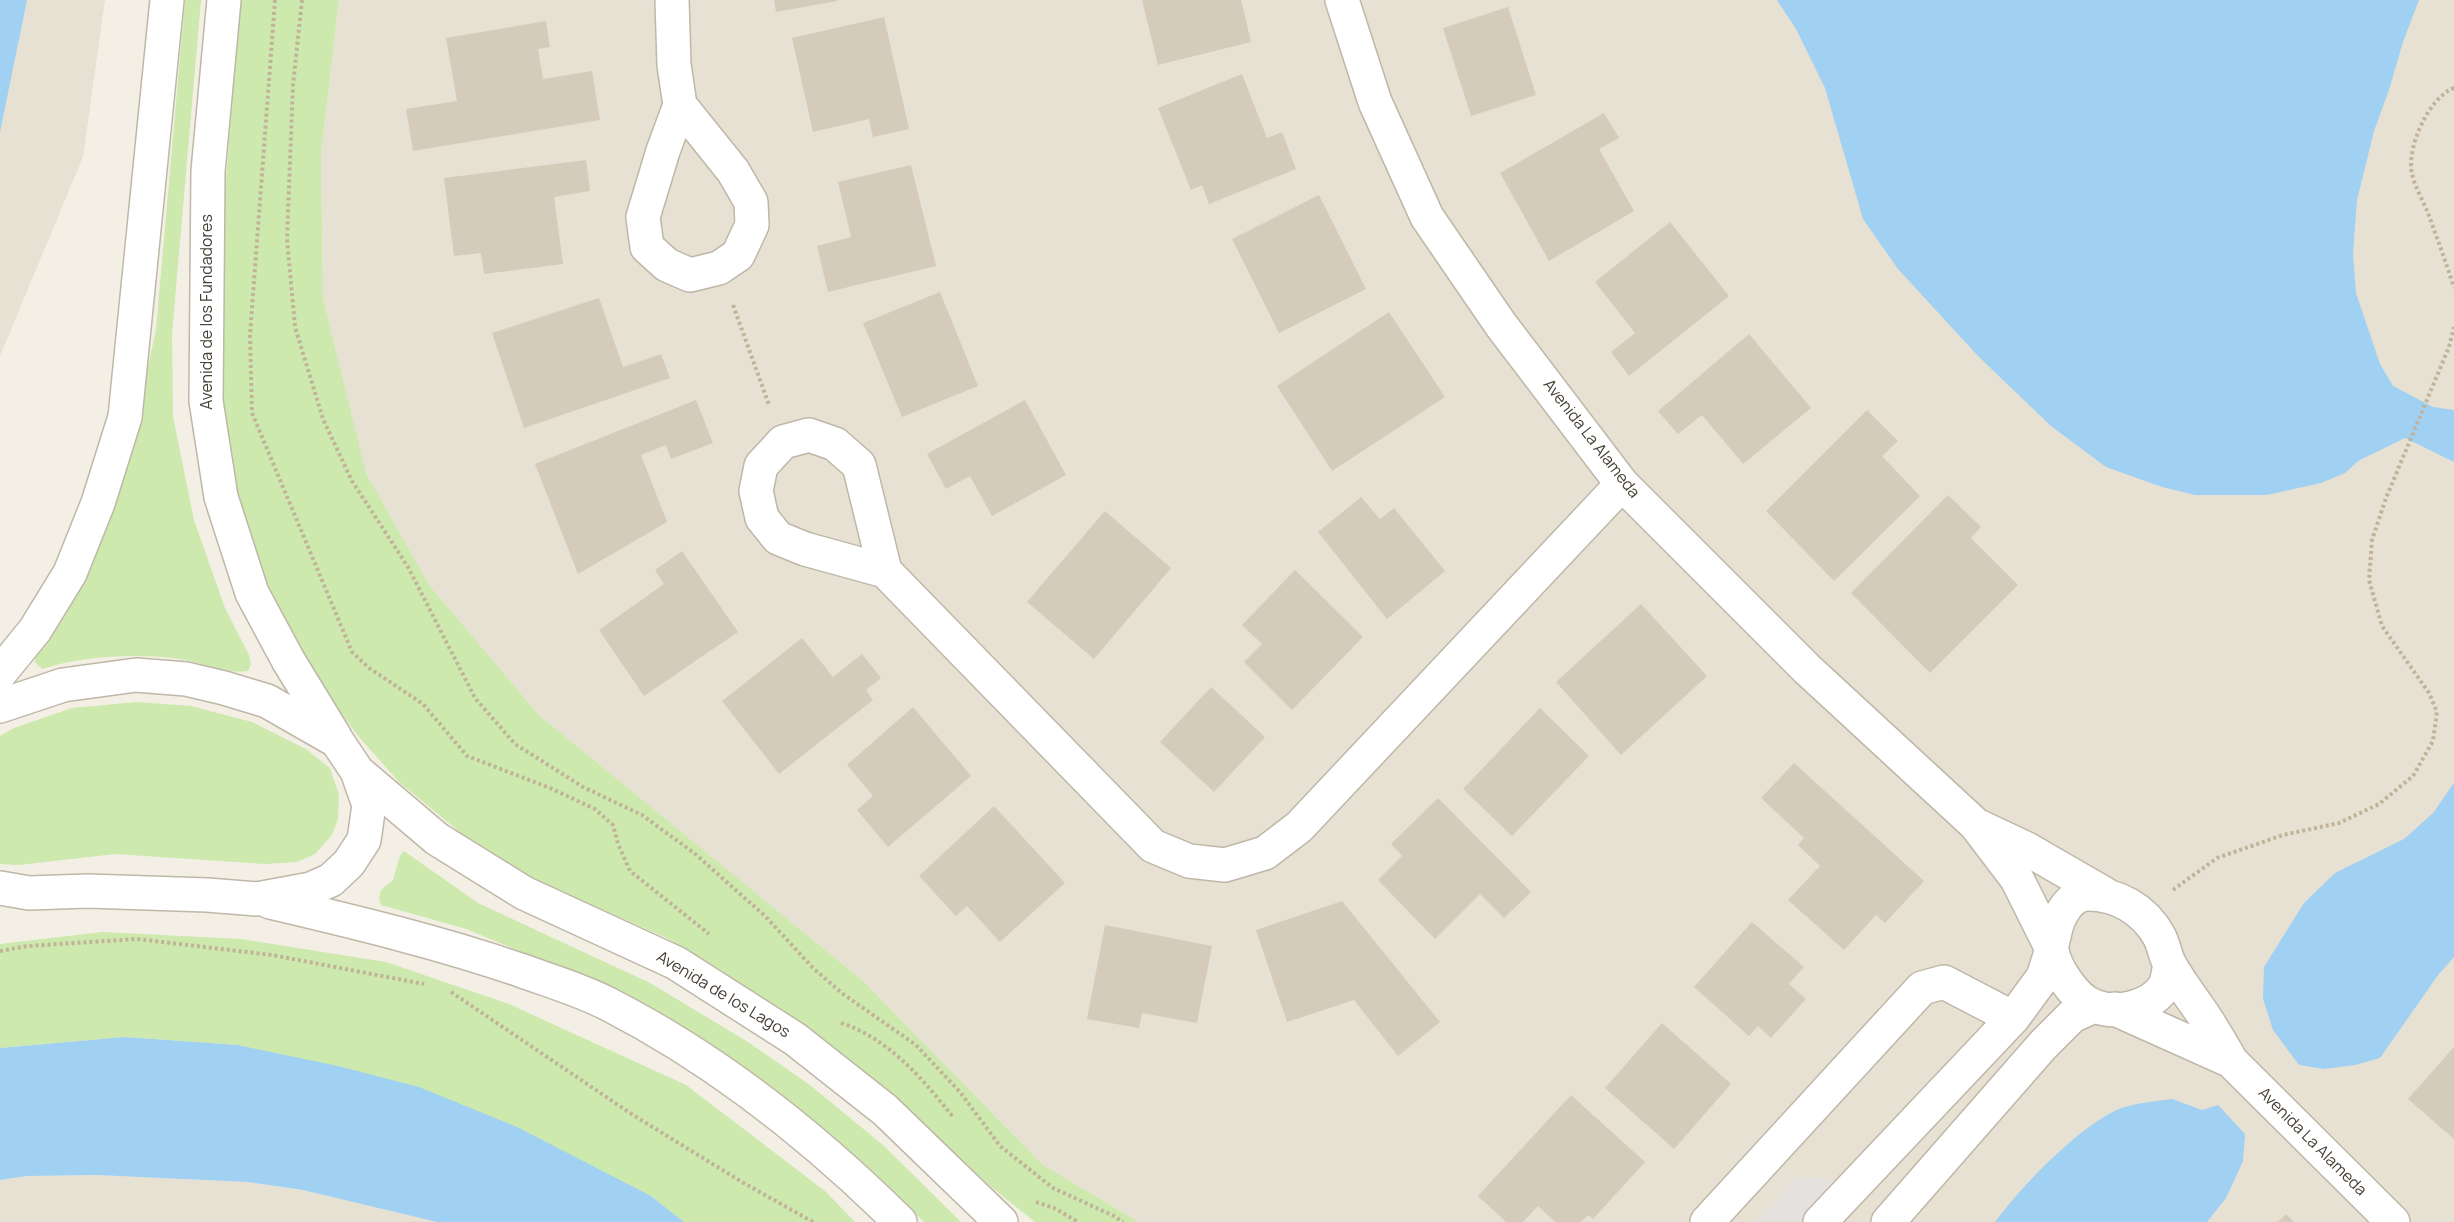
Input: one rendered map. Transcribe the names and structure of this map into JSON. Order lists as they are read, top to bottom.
{
  "streets": {
    "street": ["Avenida de los Fundadores", "Avenida La Alameda", "Avenida de los Lagos"]
  },
  "crossings": [
    ["Avenida de los Fundadores", "Avenida de los Lagos"]
  ]
}
